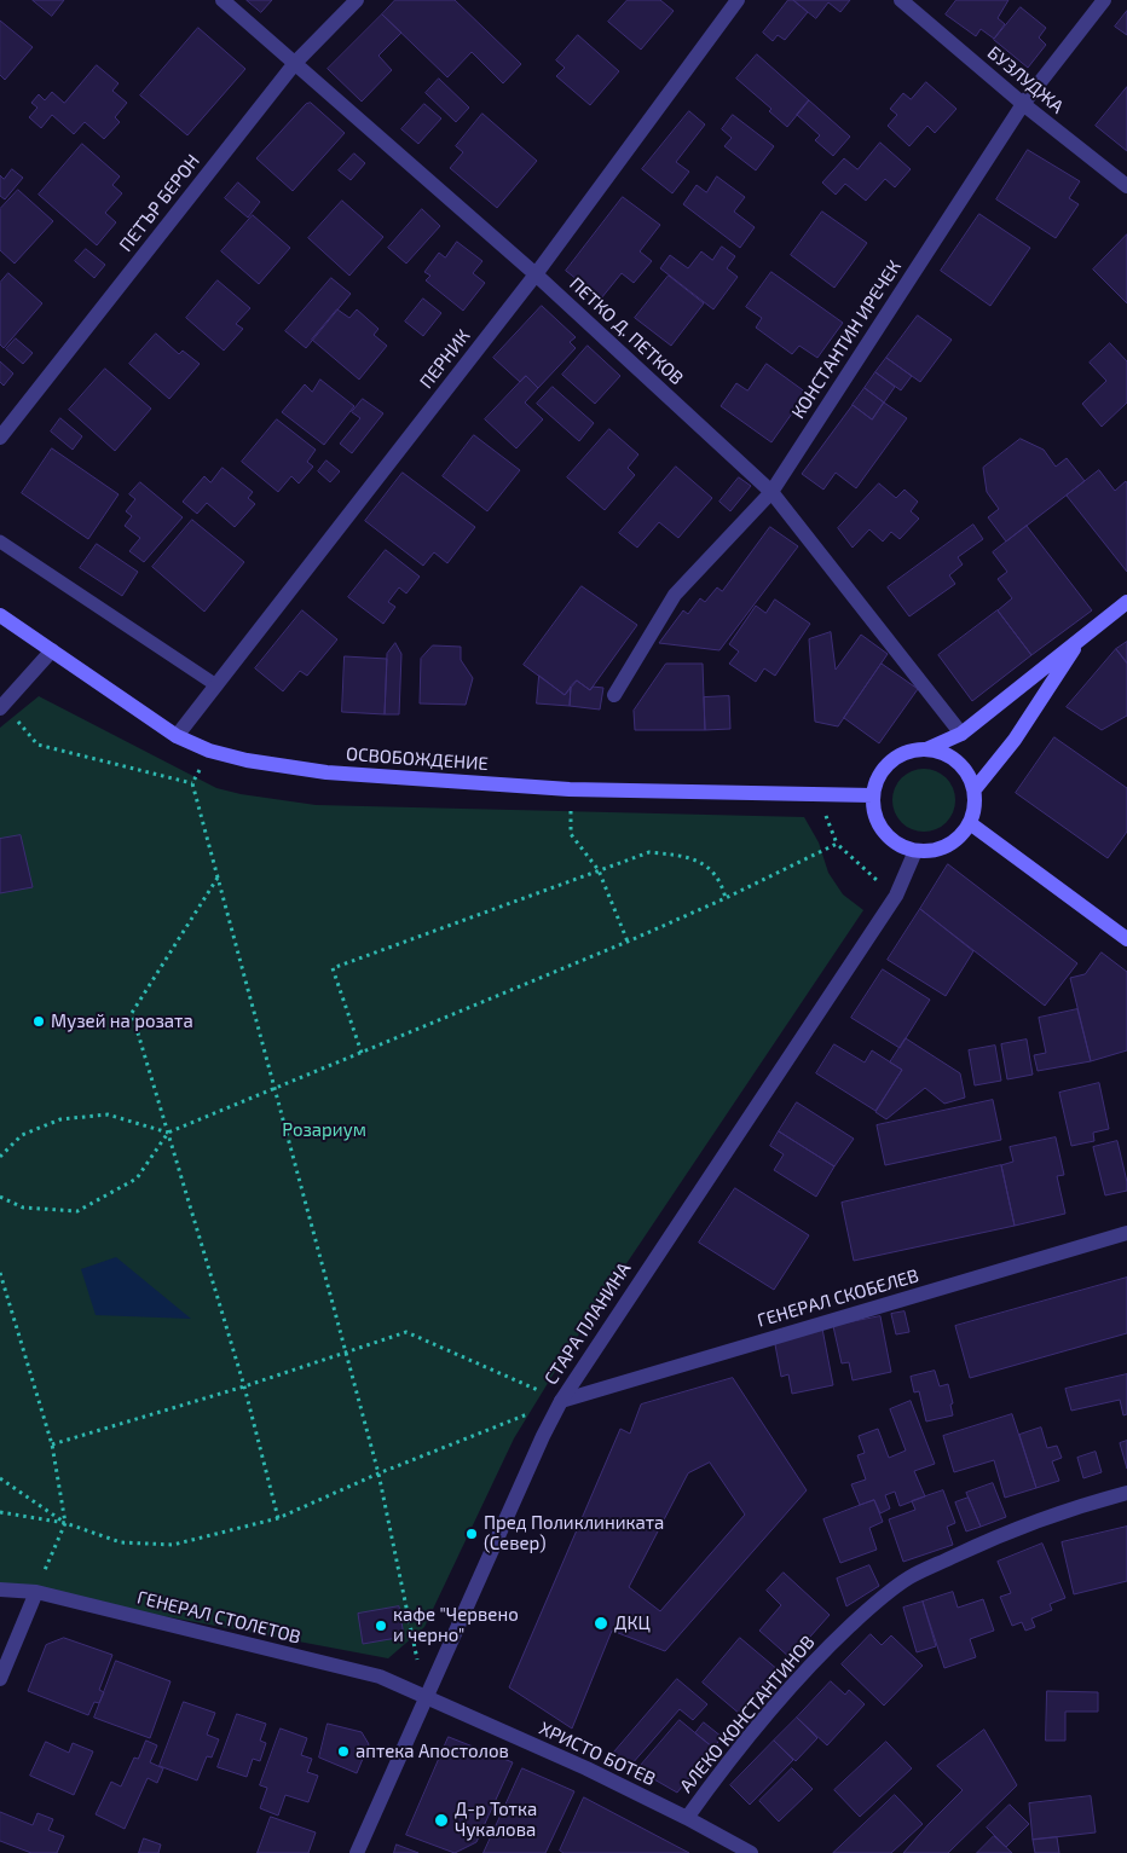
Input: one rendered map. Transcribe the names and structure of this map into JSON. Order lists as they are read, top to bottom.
{
  "streets": {
    "main road": ["ОСВОБОЖДЕНИЕ"],
    "street": [
      "БУЗЛУДЖА",
      "ПЕТЪР БЕРОН",
      "ПЕТКО Д. ПЕТКОВ",
      "КОНСТАНТИН ИРЕЧЕК",
      "ПЕРНИК",
      "ГЕНЕРАЛ СКОБЕЛЕВ",
      "СТАРА ПЛАНИНА",
      "ГЕНЕРАЛ СТОЛЕТОВ",
      "АЛЕКО КОНСТАНТИНОВ",
      "ХРИСТО БОТЕВ"
    ]
  },
  "crossings": [
    ["БУЗЛУДЖА", "КОНСТАНТИН ИРЕЧЕК"],
    ["ПЕТЪР БЕРОН", "ПЕТКО Д. ПЕТКОВ"],
    ["ПЕТКО Д. ПЕТКОВ", "КОНСТАНТИН ИРЕЧЕК"],
    ["ПЕТКО Д. ПЕТКОВ", "ПЕРНИК"],
    ["ПЕРНИК", "ОСВОБОЖДЕНИЕ"],
    ["ОСВОБОЖДЕНИЕ", "СТАРА ПЛАНИНА"],
    ["ГЕНЕРАЛ СКОБЕЛЕВ", "СТАРА ПЛАНИНА"],
    ["СТАРА ПЛАНИНА", "ГЕНЕРАЛ СТОЛЕТОВ"],
    ["СТАРА ПЛАНИНА", "ХРИСТО БОТЕВ"],
    ["ГЕНЕРАЛ СТОЛЕТОВ", "ХРИСТО БОТЕВ"],
    ["АЛЕКО КОНСТАНТИНОВ", "ХРИСТО БОТЕВ"]
  ],
  "parks": ["Розариум"],
  "places": [
    "Музей на розата",
    "Пред Поликлиниката (Север)",
    "ДКЦ",
    "кафе \"Червено и черно\"",
    "аптека Апостолов",
    "Д-р Тотка Чукалова"
  ]
}
